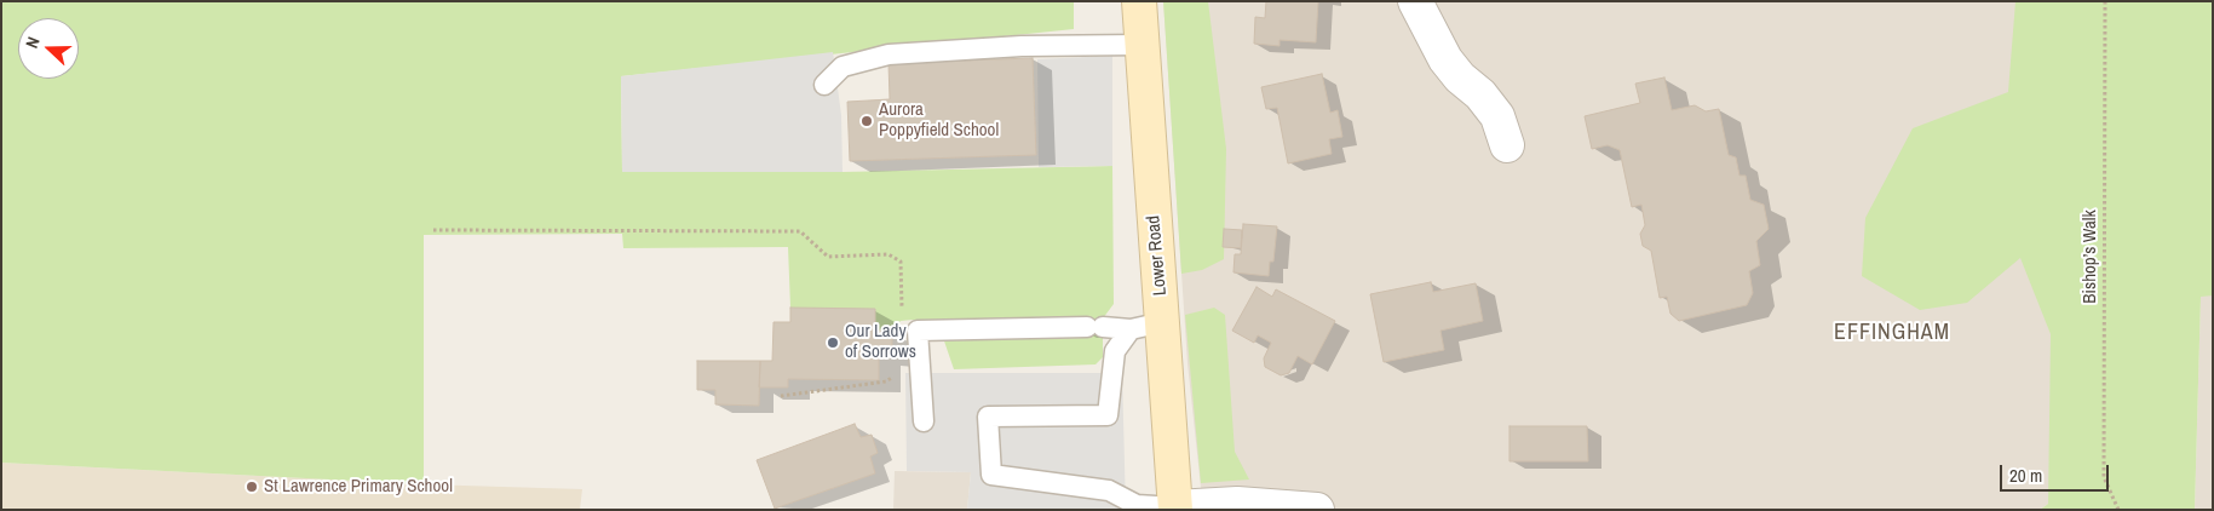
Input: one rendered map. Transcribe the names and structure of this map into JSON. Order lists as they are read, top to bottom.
{
  "streets": {
    "street": ["Lower Road"],
    "path": ["Bishop’s Walk"]
  },
  "districts": ["EFFINGHAM"],
  "places": ["Aurora Poppyfield School", "Our Lady of Sorrows", "St Lawrence Primary School"],
  "scale_bar": "20 m",
  "north": "left"
}
